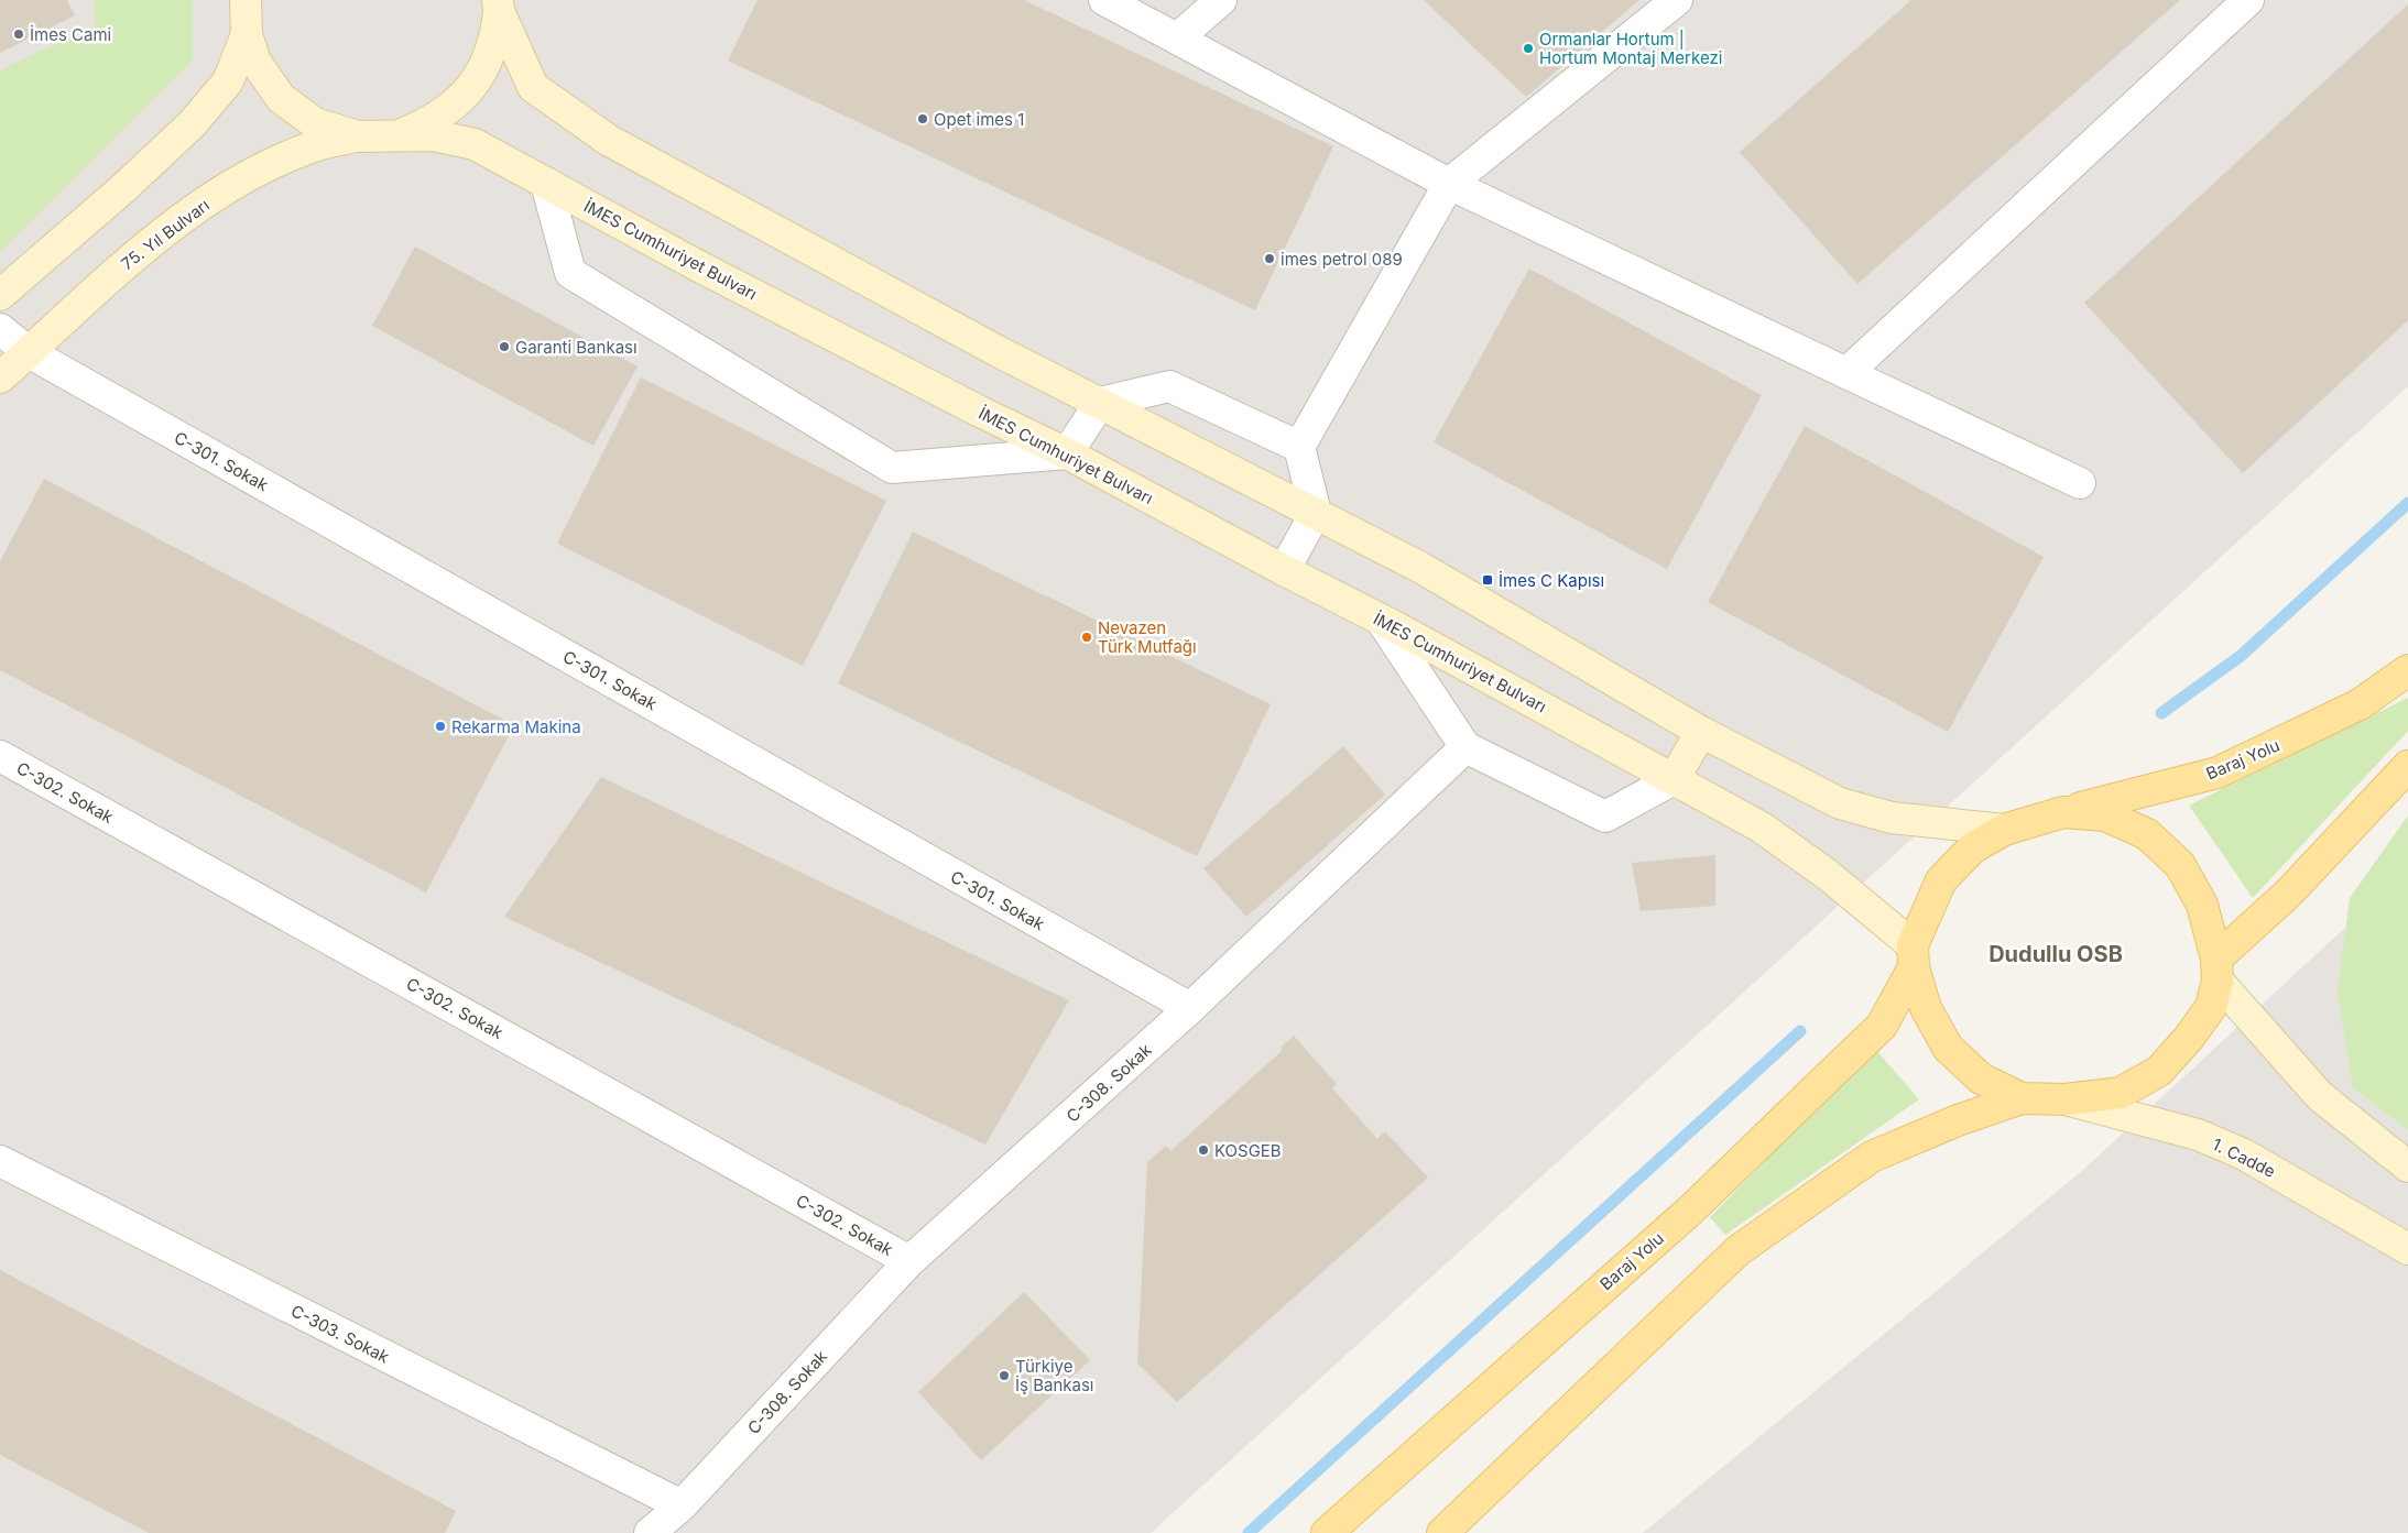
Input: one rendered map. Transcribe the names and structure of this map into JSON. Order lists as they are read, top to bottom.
{
  "streets": {
    "main road": ["Baraj Yolu"],
    "street": [
      "75. Yıl Bulvarı",
      "İMES Cumhuriyet Bulvarı",
      "C-301. Sokak",
      "C-302. Sokak",
      "C-308. Sokak",
      "1. Cadde",
      "C-303. Sokak"
    ]
  },
  "crossings": [
    ["75. Yıl Bulvarı", "İMES Cumhuriyet Bulvarı"],
    ["75. Yıl Bulvarı", "C-301. Sokak"],
    ["İMES Cumhuriyet Bulvarı", "Baraj Yolu"],
    ["C-301. Sokak", "C-308. Sokak"],
    ["C-302. Sokak", "C-308. Sokak"],
    ["C-308. Sokak", "C-303. Sokak"]
  ],
  "districts": ["Dudullu OSB"],
  "places": {
    "other": [
      "İmes Cami",
      "Ormanlar Hortum | Hortum Montaj Merkezi",
      "Opet imes 1",
      "imes petrol 089",
      "Garanti Bankası",
      "Nevazen Türk Mutfağı",
      "Rekarma Makina",
      "KOSGEB",
      "Türkiye İş Bankası"
    ],
    "transit": ["İmes C Kapısı"]
  }
}
